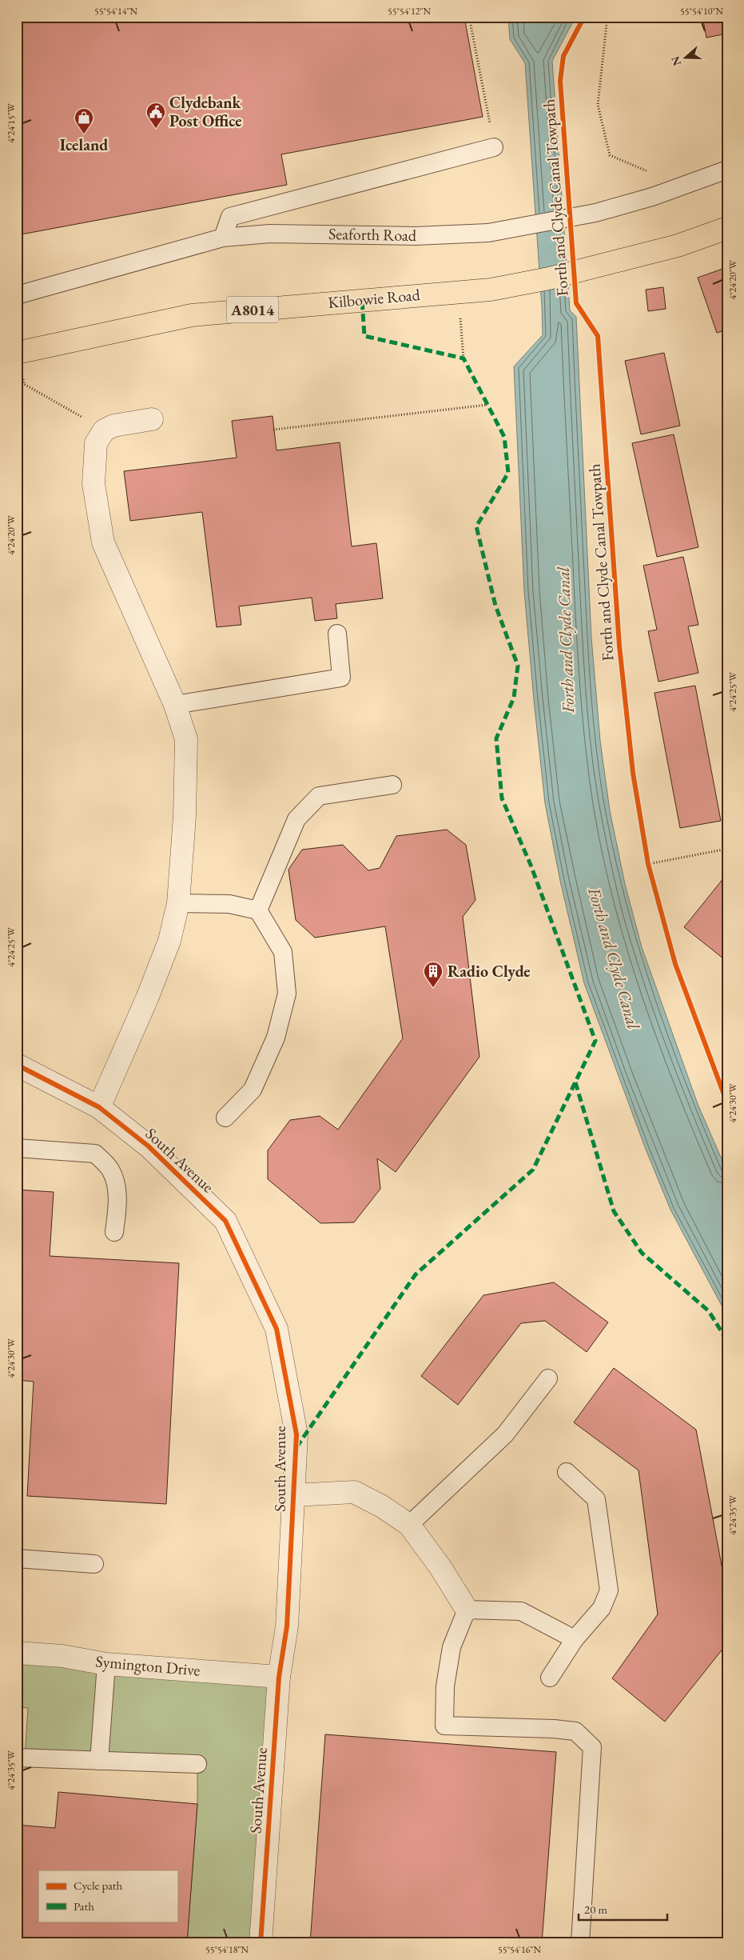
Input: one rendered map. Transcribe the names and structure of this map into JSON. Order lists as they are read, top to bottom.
{
  "streets": {
    "main road": ["Kilbowie Road", "A8014"],
    "street": ["South Avenue", "Symington Drive"],
    "lane": ["Seaforth Road"],
    "cycle path": ["Forth and Clyde Canal Towpath"]
  },
  "crossings": [
    ["South Avenue", "Symington Drive"]
  ],
  "water": ["Forth and Clyde Canal"],
  "places": {
    "public building": ["Clydebank Post Office"],
    "shop": ["Iceland"],
    "building": ["Radio Clyde"]
  },
  "legend": ["Cycle path", "Path"],
  "scale_bar": "20 m",
  "north": "left",
  "coordinates": [
    "55°54'14\"N",
    "55°54'12\"N",
    "55°54'10\"N",
    "4°24'15\"W",
    "4°24'20\"W",
    "4°24'25\"W",
    "4°24'30\"W",
    "4°24'35\"W",
    "55°54'18\"N",
    "55°54'16\"N"
  ]
}
